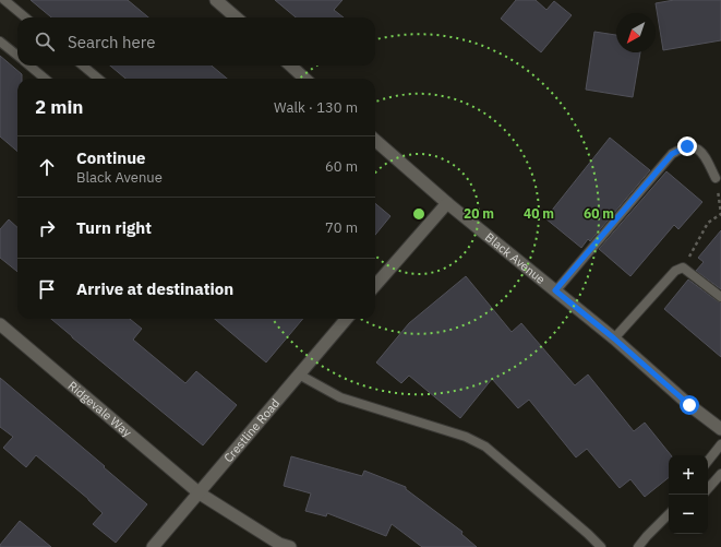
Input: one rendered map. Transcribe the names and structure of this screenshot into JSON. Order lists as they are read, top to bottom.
{
  "streets": {
    "street": ["Black Avenue", "Ridgevale Way", "Crestline Road"]
  },
  "crossings": [
    ["Ridgevale Way", "Crestline Road"]
  ],
  "north": "bottom left",
  "page": {
    "search": "Search here",
    "heading": ["2 min", "Walk · 130 m"],
    "list": [
      ["Continue", "Black Avenue", "60 m"],
      ["Turn right", "70 m"],
      "Arrive at destination"
    ],
    "map_buttons": ["+", "−"]
  },
  "rings": ["20 m", "40 m", "60 m"]
}
